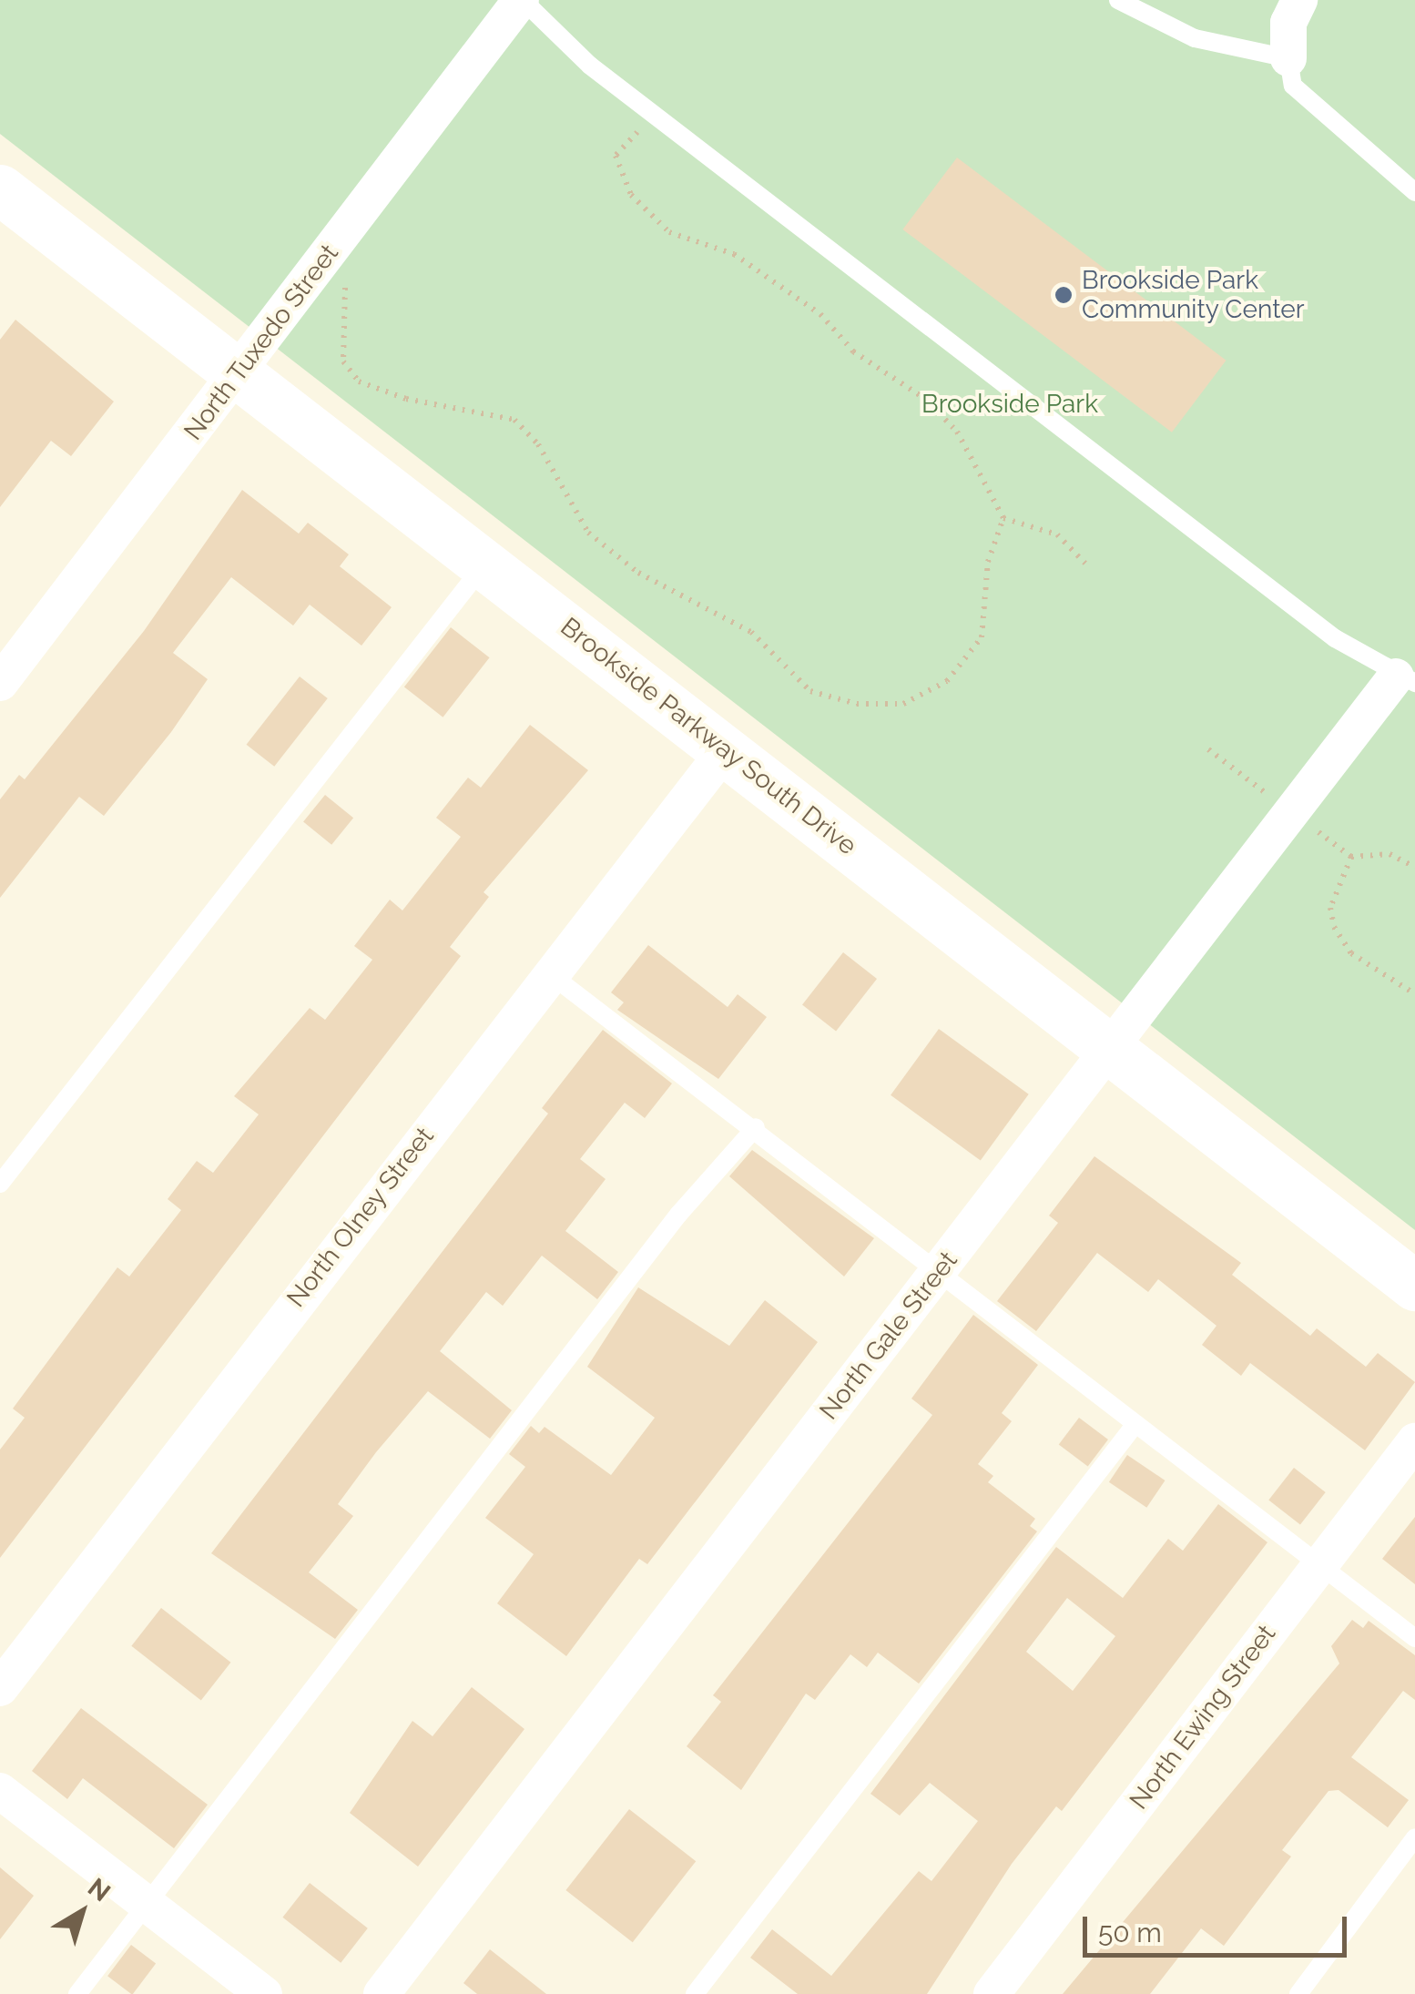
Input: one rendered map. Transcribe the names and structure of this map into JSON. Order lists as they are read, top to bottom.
{
  "streets": {
    "main road": ["Brookside Parkway South Drive"],
    "street": [
      "North Tuxedo Street",
      "North Olney Street",
      "North Gale Street",
      "North Ewing Street"
    ]
  },
  "crossings": [
    ["North Tuxedo Street", "Brookside Parkway South Drive"],
    ["Brookside Parkway South Drive", "North Olney Street"],
    ["Brookside Parkway South Drive", "North Gale Street"]
  ],
  "parks": ["Brookside Park"],
  "places": ["Brookside Park Community Center"],
  "scale_bar": "50 m",
  "north": "top right"
}
